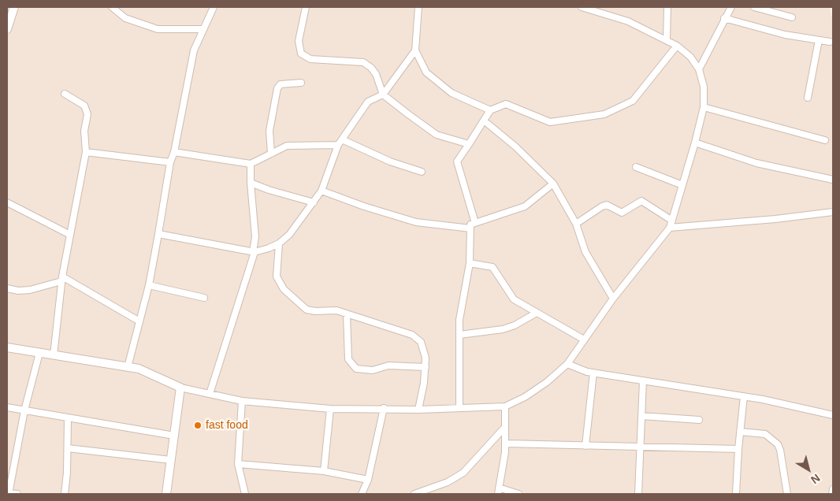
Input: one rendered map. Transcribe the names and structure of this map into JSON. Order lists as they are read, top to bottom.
{
  "places": ["fast food"],
  "north": "bottom right"
}
